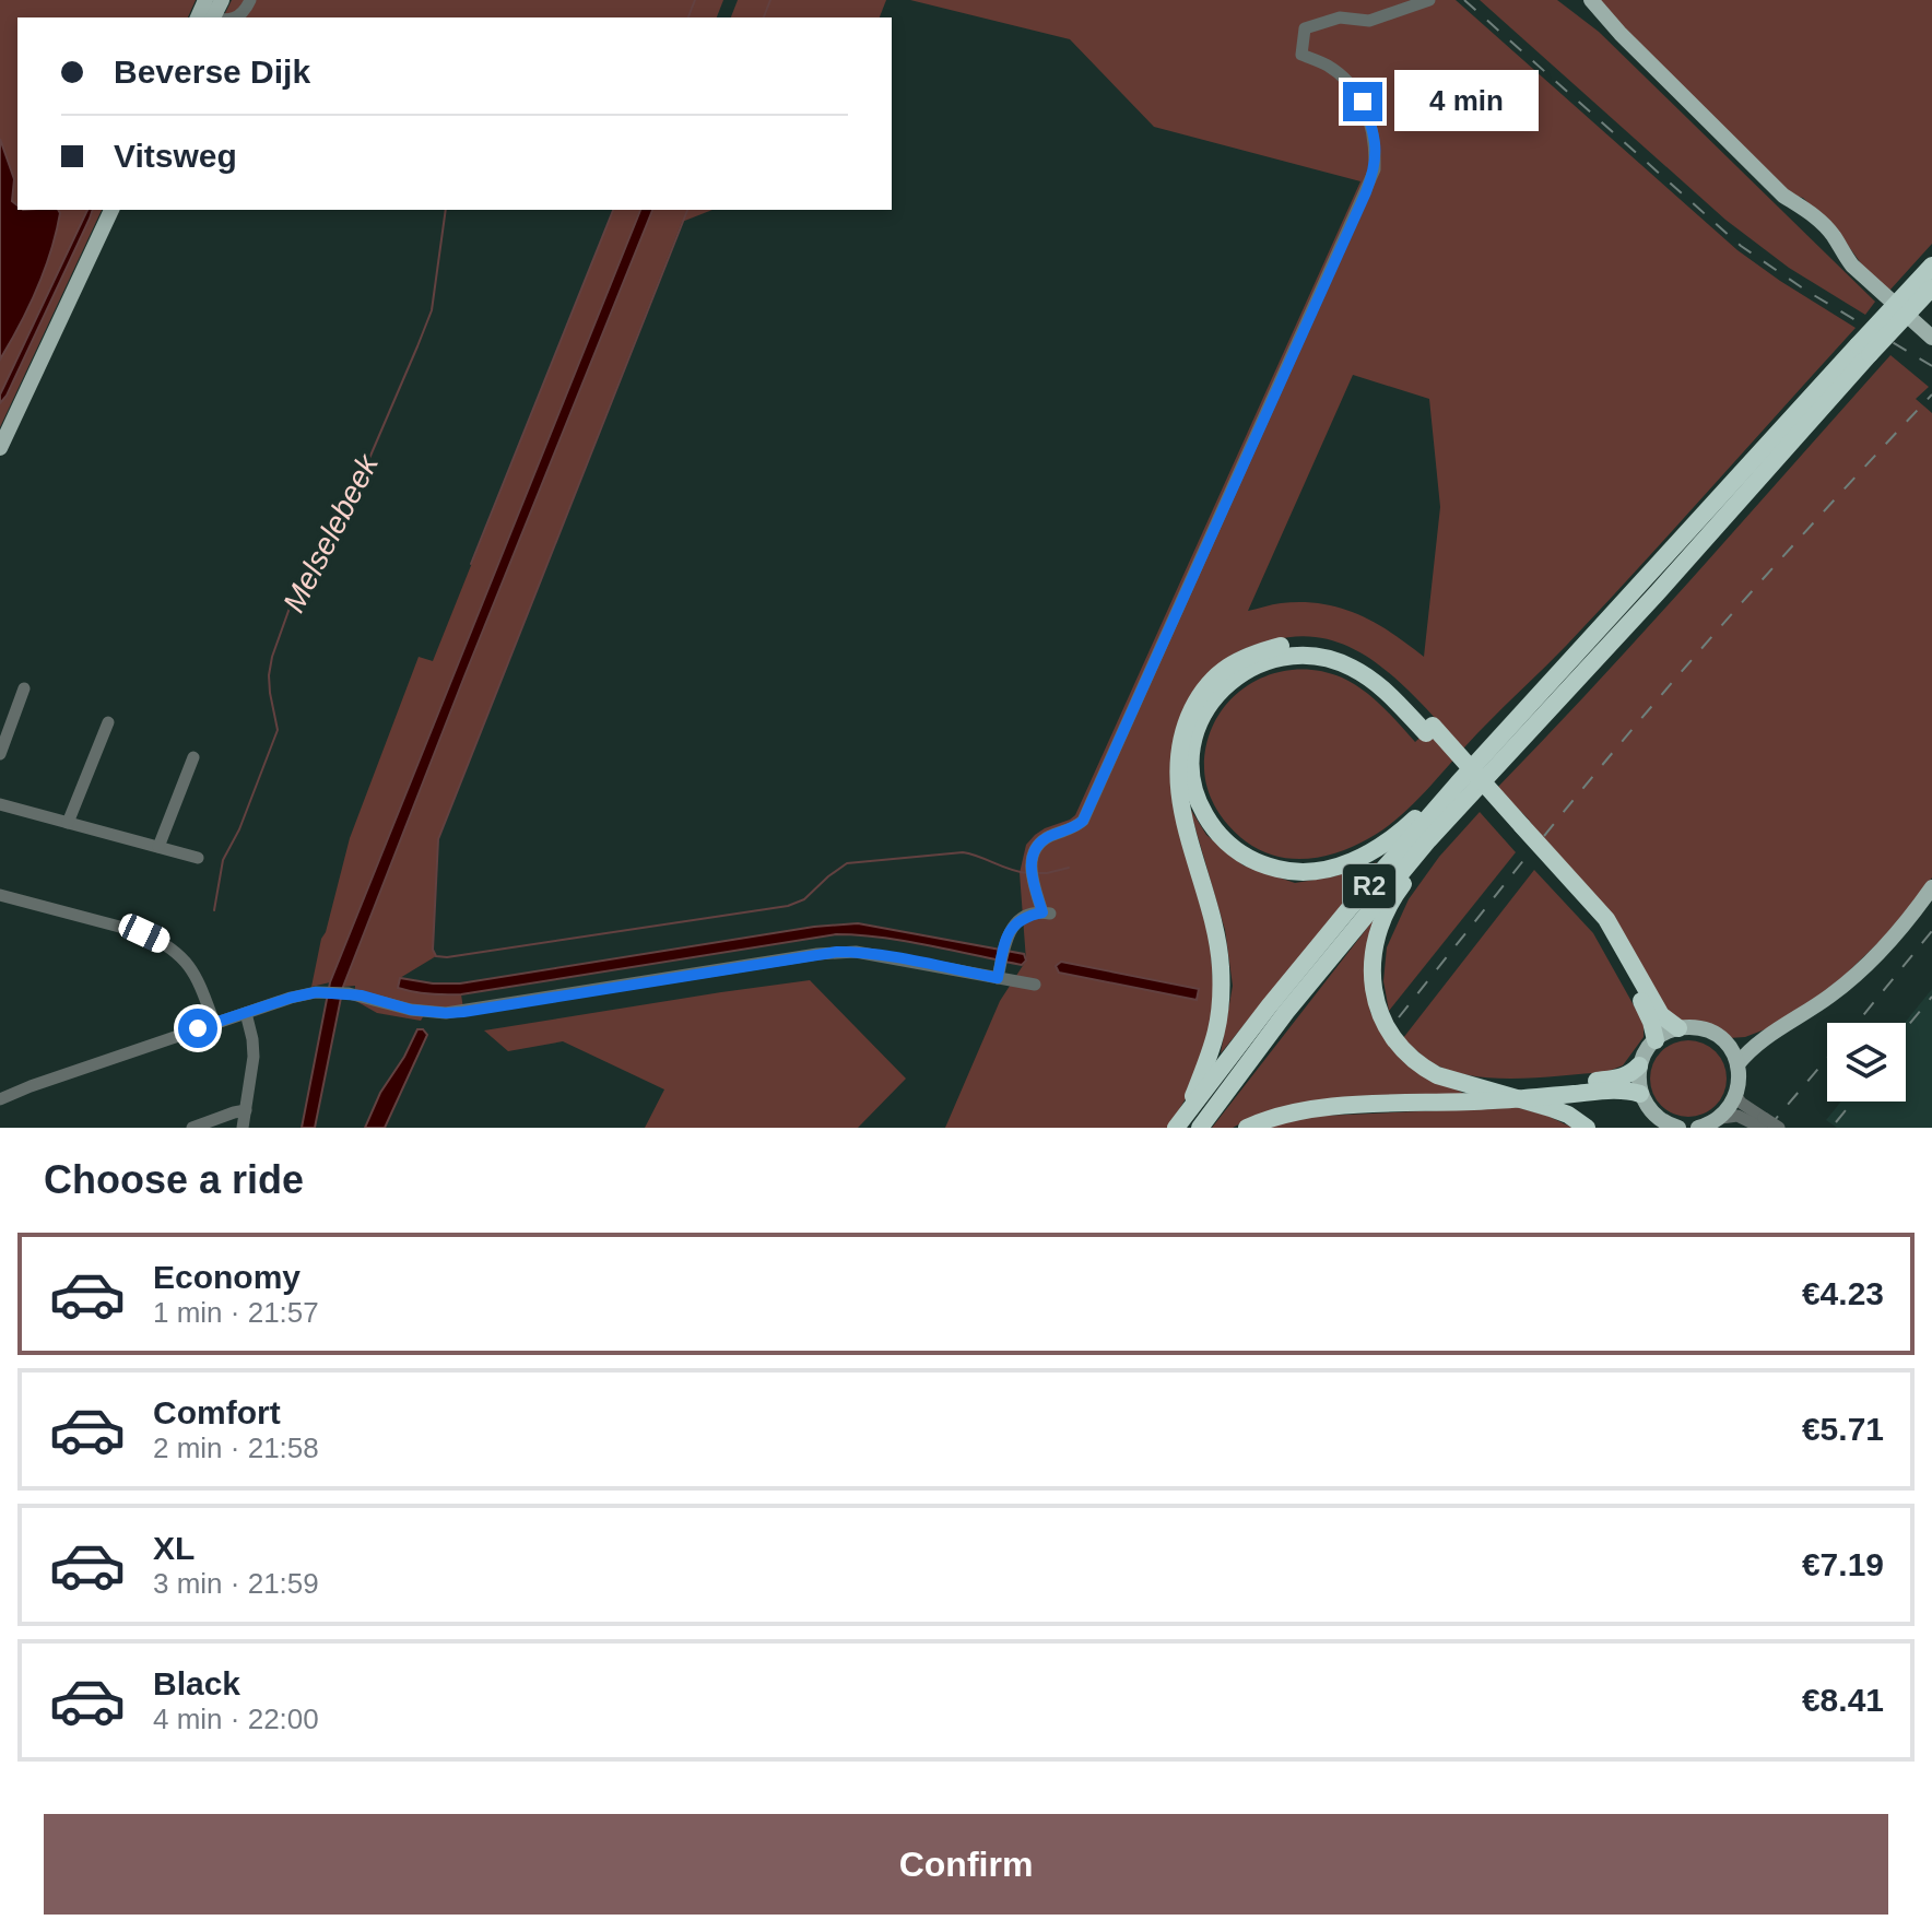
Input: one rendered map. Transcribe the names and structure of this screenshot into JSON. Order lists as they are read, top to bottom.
{
  "streets": {
    "highway": ["R2"]
  },
  "water": ["Melselebeek"],
  "page": {
    "banner": ["Beverse Dijk", "Vitsweg"],
    "bubble": "4 min",
    "heading": "Choose a ride",
    "list": [
      {
        "name": "Economy",
        "note": "1 min · 21:57",
        "value": "€4.23"
      },
      {
        "name": "Comfort",
        "note": "2 min · 21:58",
        "value": "€5.71"
      },
      {
        "name": "XL",
        "note": "3 min · 21:59",
        "value": "€7.19"
      },
      {
        "name": "Black",
        "note": "4 min · 22:00",
        "value": "€8.41"
      }
    ],
    "buttons": "Confirm"
  }
}
